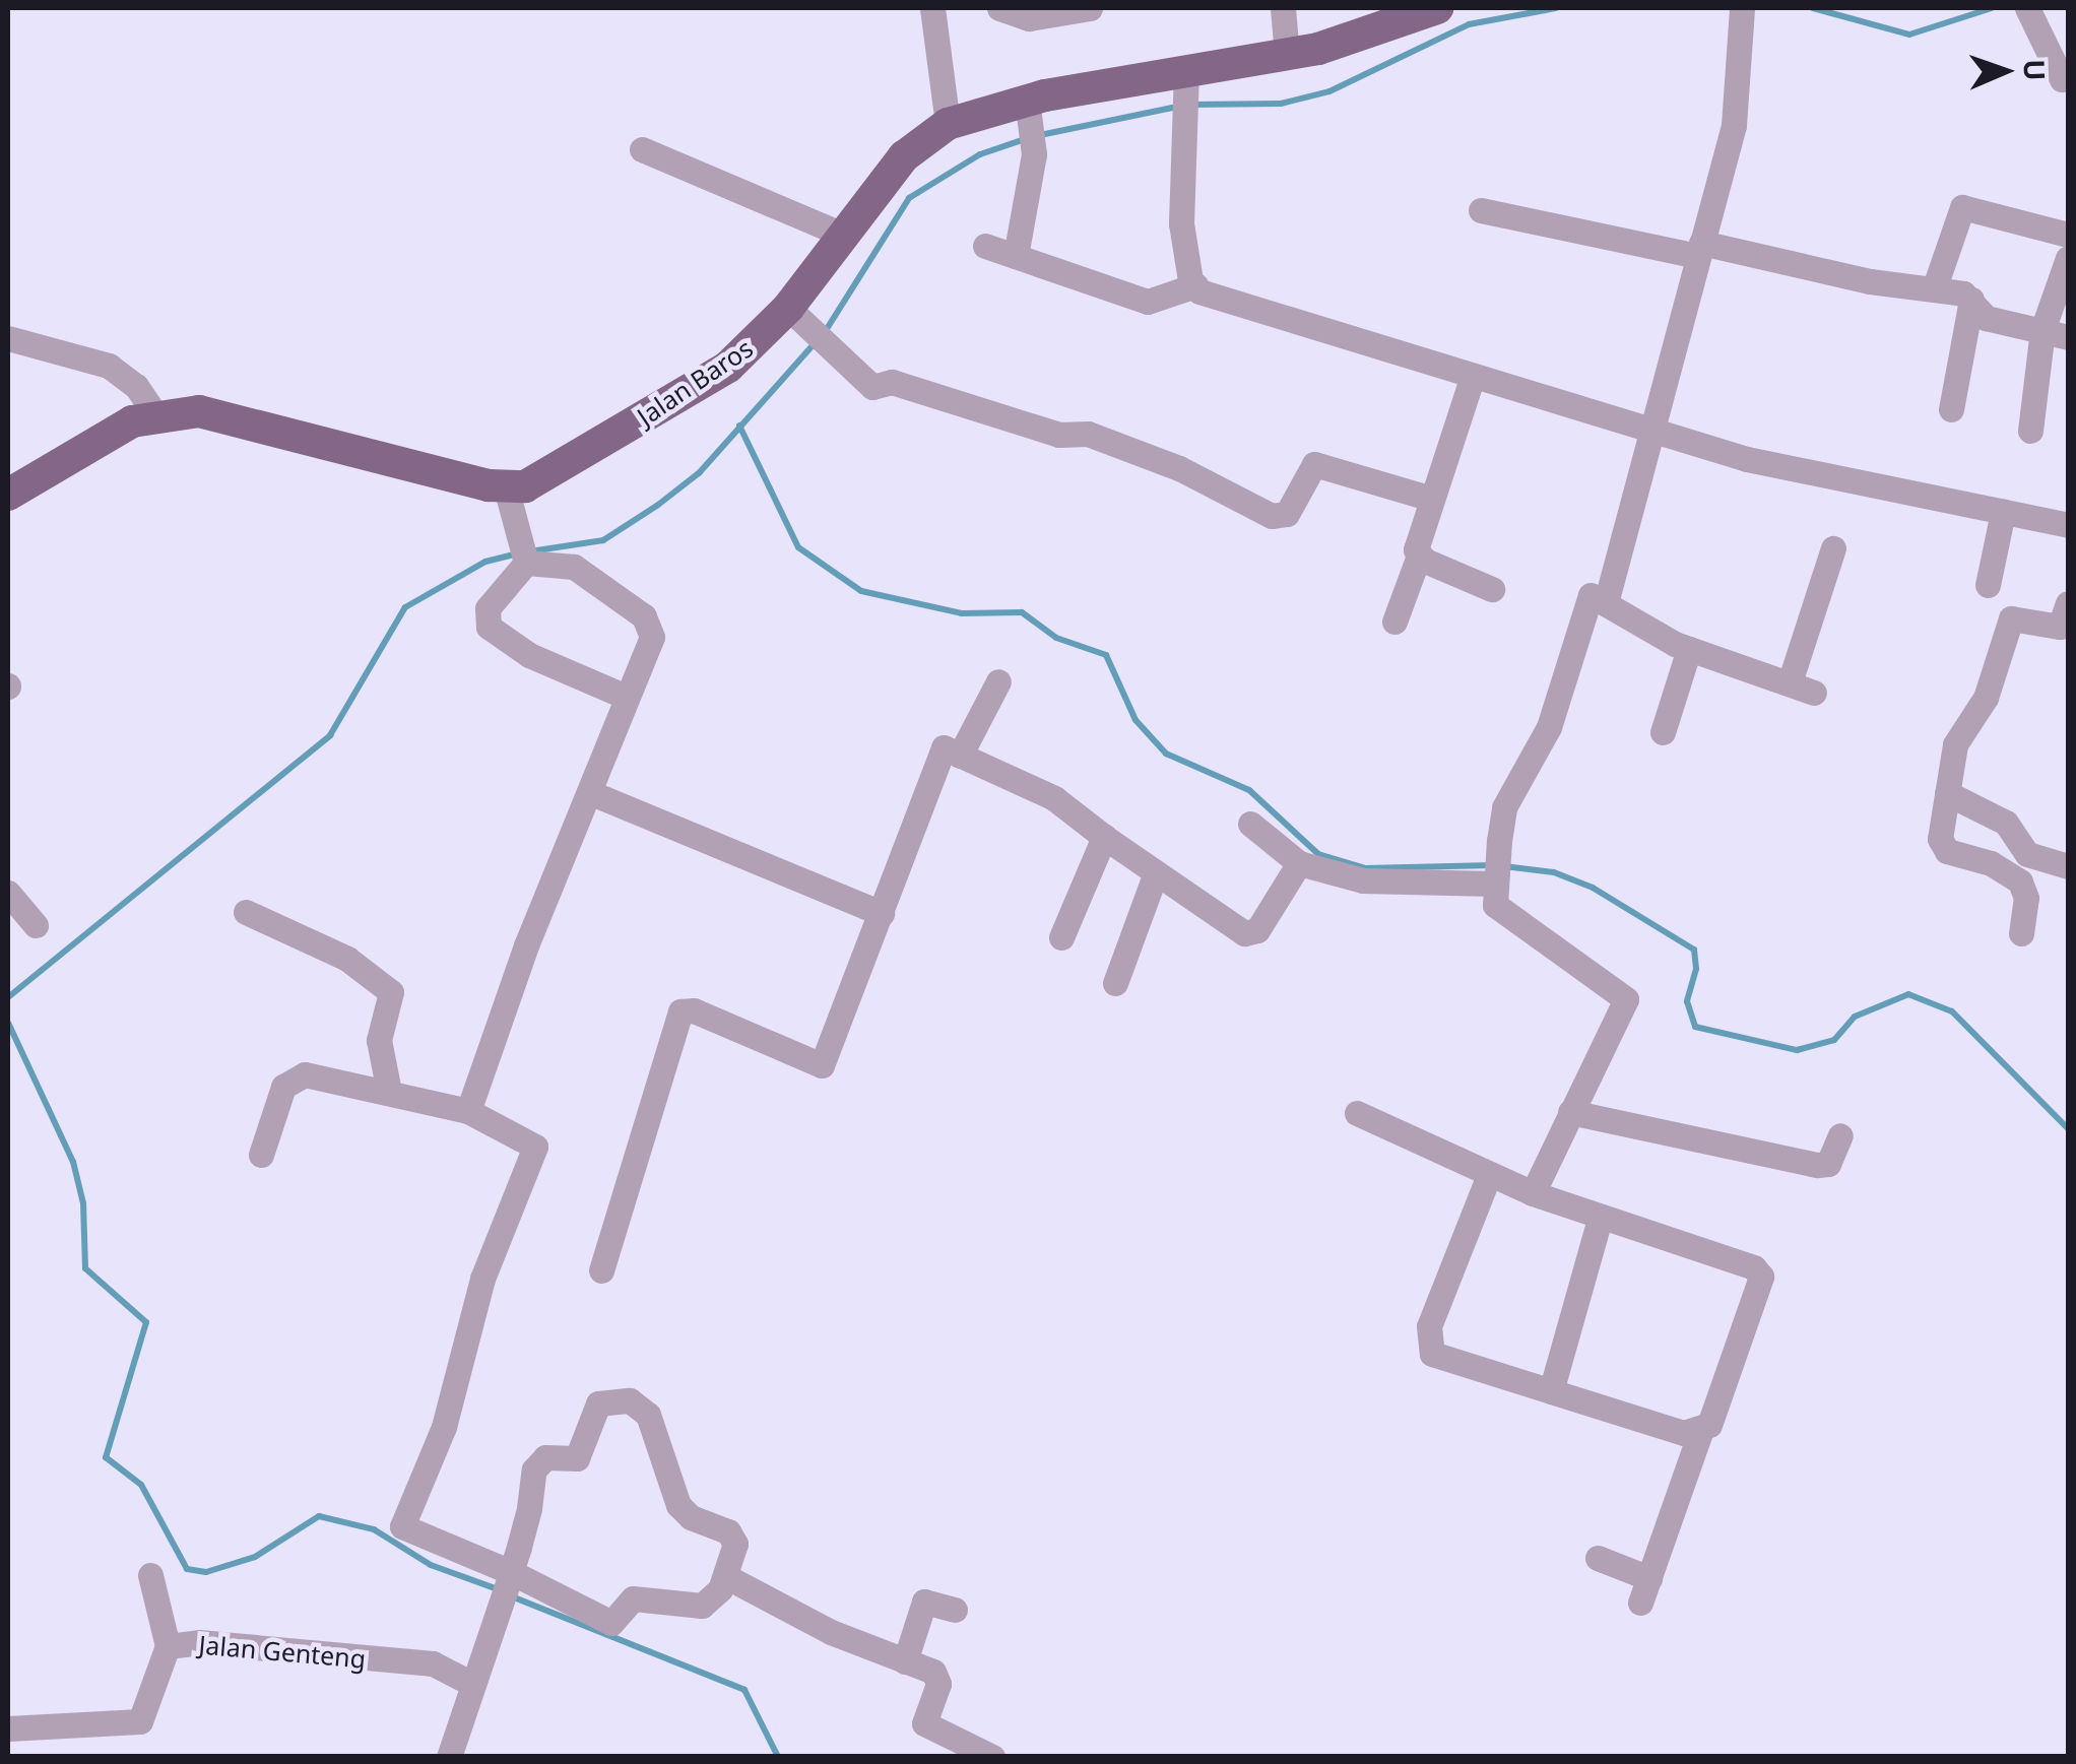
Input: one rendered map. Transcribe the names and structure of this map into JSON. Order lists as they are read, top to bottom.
{
  "streets": {
    "main road": ["Jalan Baros"],
    "street": ["Jalan Genteng"]
  },
  "north": "right"
}
